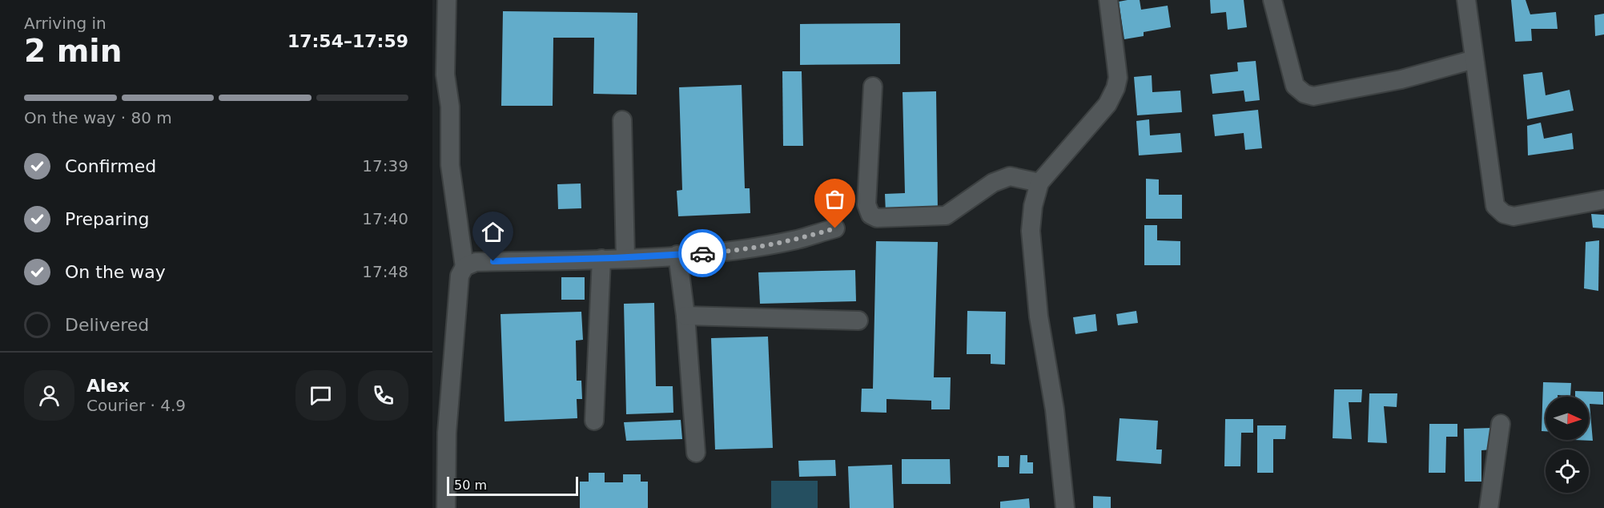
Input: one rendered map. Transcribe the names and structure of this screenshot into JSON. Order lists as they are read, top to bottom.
{
  "scale_bar": "50 m",
  "north": "right",
  "page": {
    "heading": ["2 min", "Arriving in", "17:54–17:59"],
    "panel": ["Alex", "Courier · 4.9"],
    "bar": "On the way · 80 m",
    "list": [
      ["Confirmed", "17:39"],
      ["Preparing", "17:40"],
      ["On the way", "17:48"],
      "Delivered"
    ],
    "scale": "50 m"
  }
}
